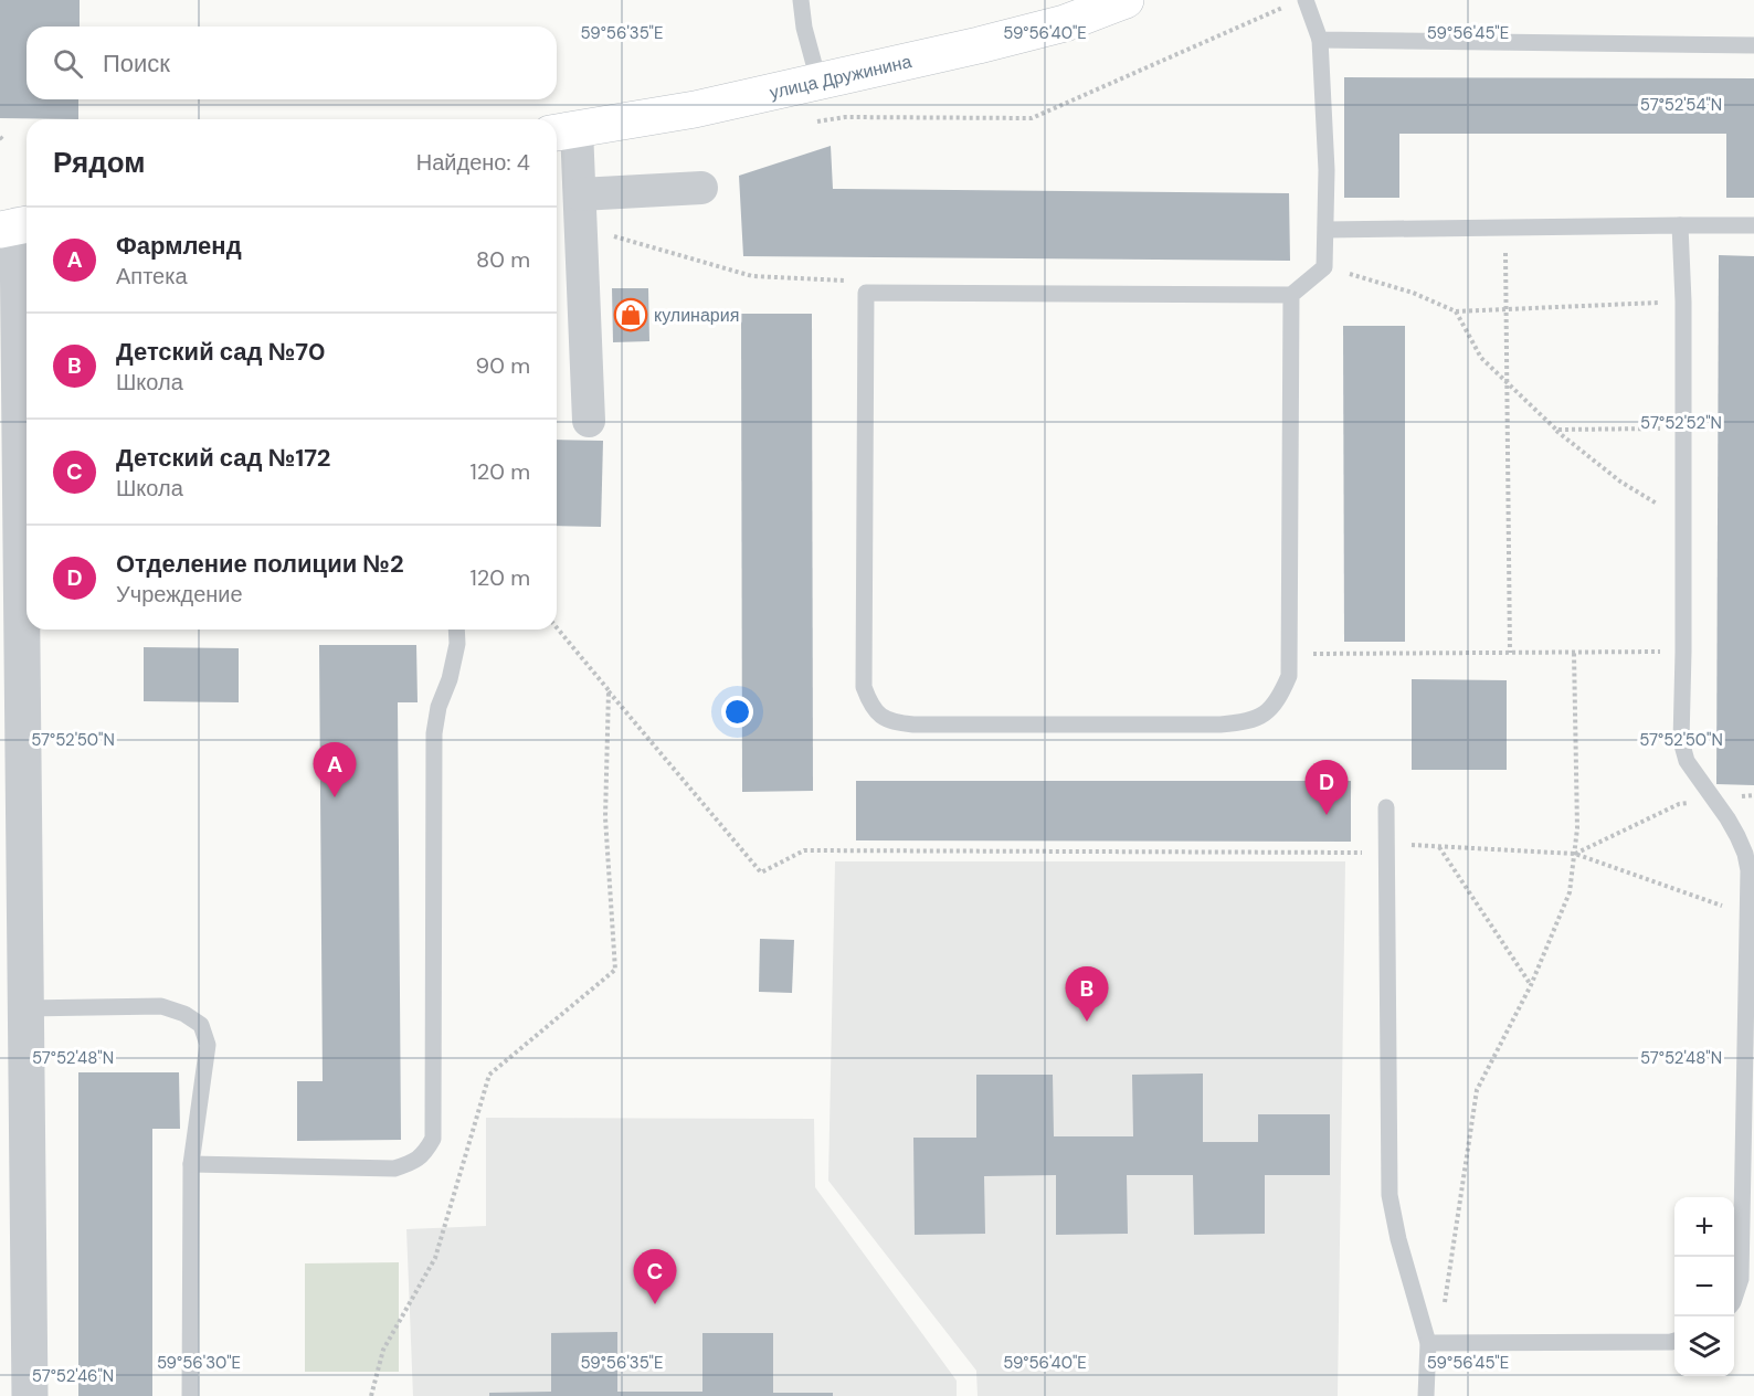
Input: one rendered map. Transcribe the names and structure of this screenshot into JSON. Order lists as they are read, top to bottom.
{
  "streets": {
    "main road": ["улица Дружинина"]
  },
  "places": {
    "shop": ["кулинария"]
  },
  "page": {
    "search": "Поиск",
    "heading": ["Рядом", "Найдено: 4"],
    "list": [
      {
        "mark": "A",
        "name": "Фармленд",
        "note": "Аптека",
        "value": "80 m"
      },
      {
        "mark": "B",
        "name": "Детский сад №70",
        "note": "Школа",
        "value": "90 m"
      },
      {
        "mark": "C",
        "name": "Детский сад №172",
        "note": "Школа",
        "value": "120 m"
      },
      {
        "mark": "D",
        "name": "Отделение полиции №2",
        "note": "Учреждение",
        "value": "120 m"
      }
    ],
    "pins": [
      "A",
      "D",
      "B",
      "C"
    ],
    "map_buttons": ["+", "−"]
  },
  "coordinates": [
    "59°56'35\"E",
    "59°56'40\"E",
    "59°56'45\"E",
    "57°52'54\"N",
    "57°52'52\"N",
    "57°52'50\"N",
    "57°52'48\"N",
    "59°56'30\"E",
    "57°52'46\"N"
  ]
}
